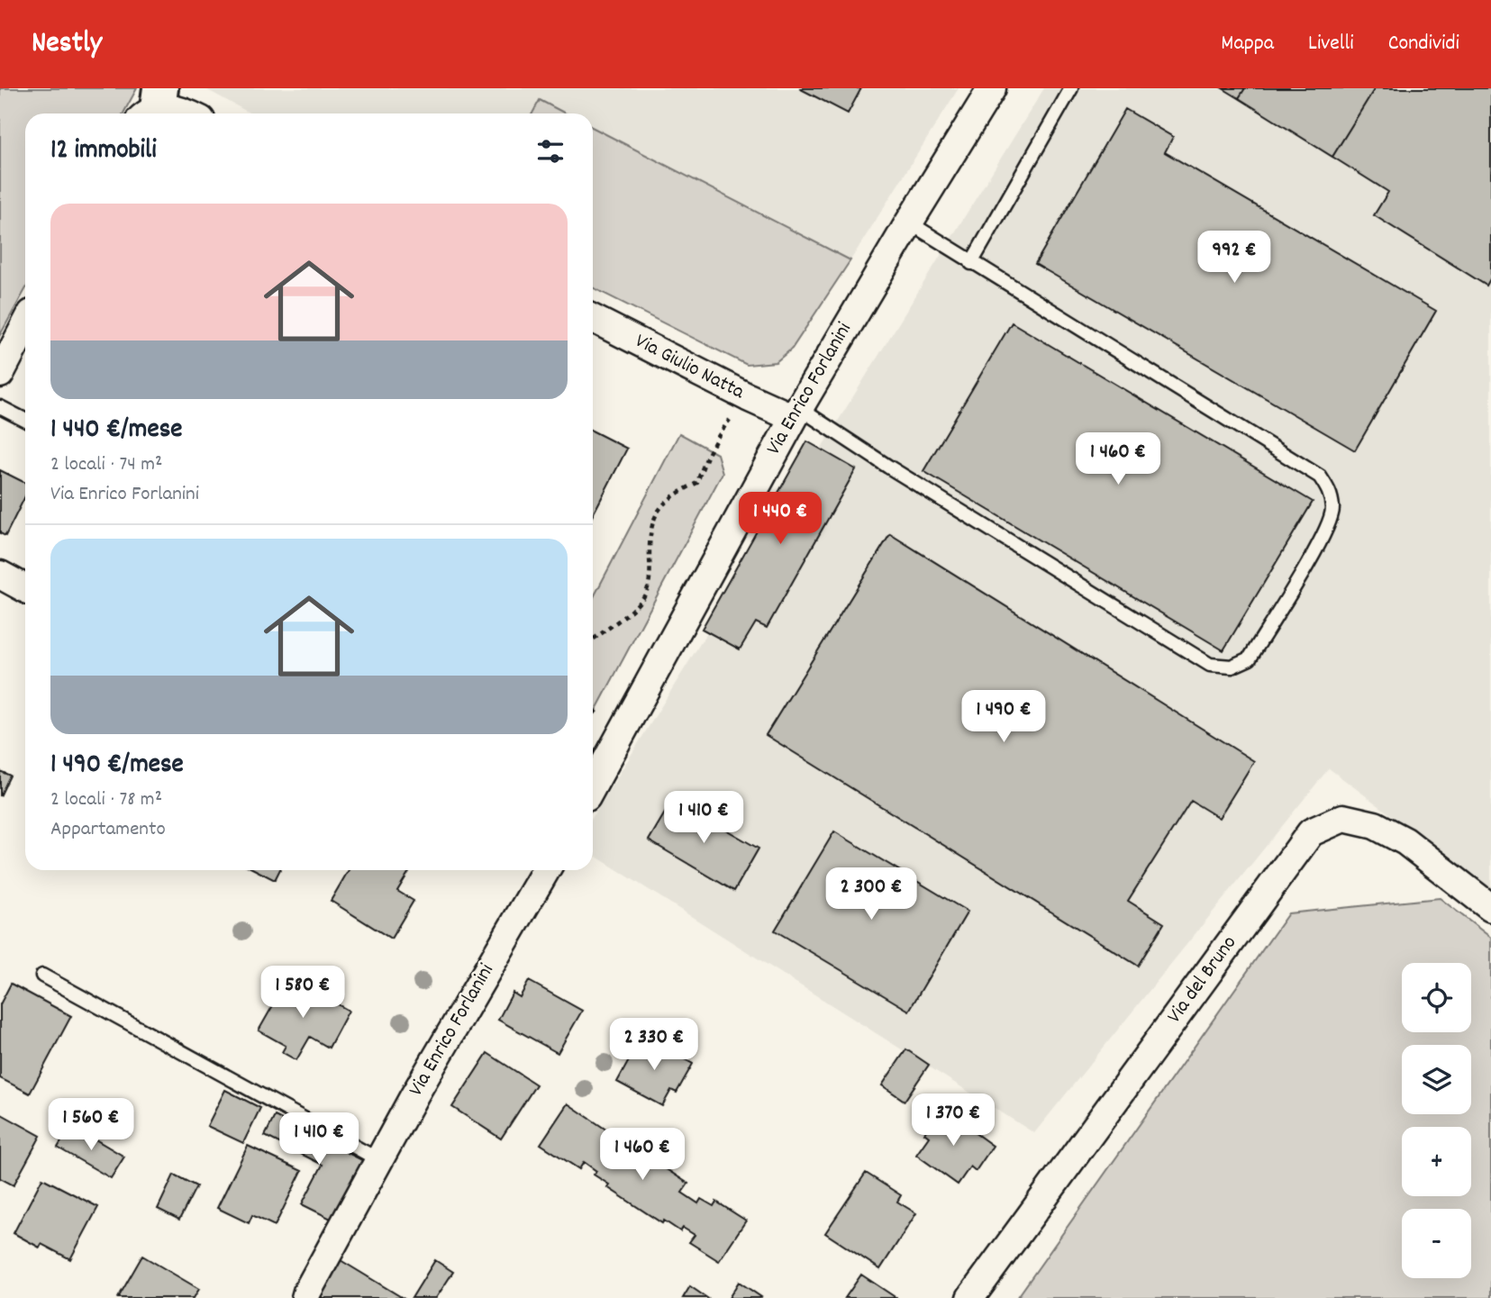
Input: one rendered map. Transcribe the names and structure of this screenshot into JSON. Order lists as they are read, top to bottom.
{
  "streets": {
    "street": ["Via Giulio Natta", "Via Enrico Forlanini", "Via del Bruno"]
  },
  "crossings": [
    ["Via Giulio Natta", "Via Enrico Forlanini"]
  ],
  "page": {
    "header": "Nestly",
    "nav": ["Mappa", "Livelli", "Condividi"],
    "heading": "12 immobili",
    "list": [
      {
        "name": "1 440 €/mese",
        "note": "2 locali · 74 m² · Via Enrico Forlanini"
      },
      {
        "name": "1 490 €/mese",
        "note": "2 locali · 78 m² · Appartamento"
      }
    ],
    "price": [
      "992 €",
      "1 460 €",
      "1 440 €",
      "1 490 €",
      "1 410 €",
      "2 300 €",
      "1 580 €",
      "2 330 €",
      "1 370 €",
      "1 560 €",
      "1 410 €",
      "1 460 €"
    ],
    "map_buttons": ["+", "−"]
  }
}
